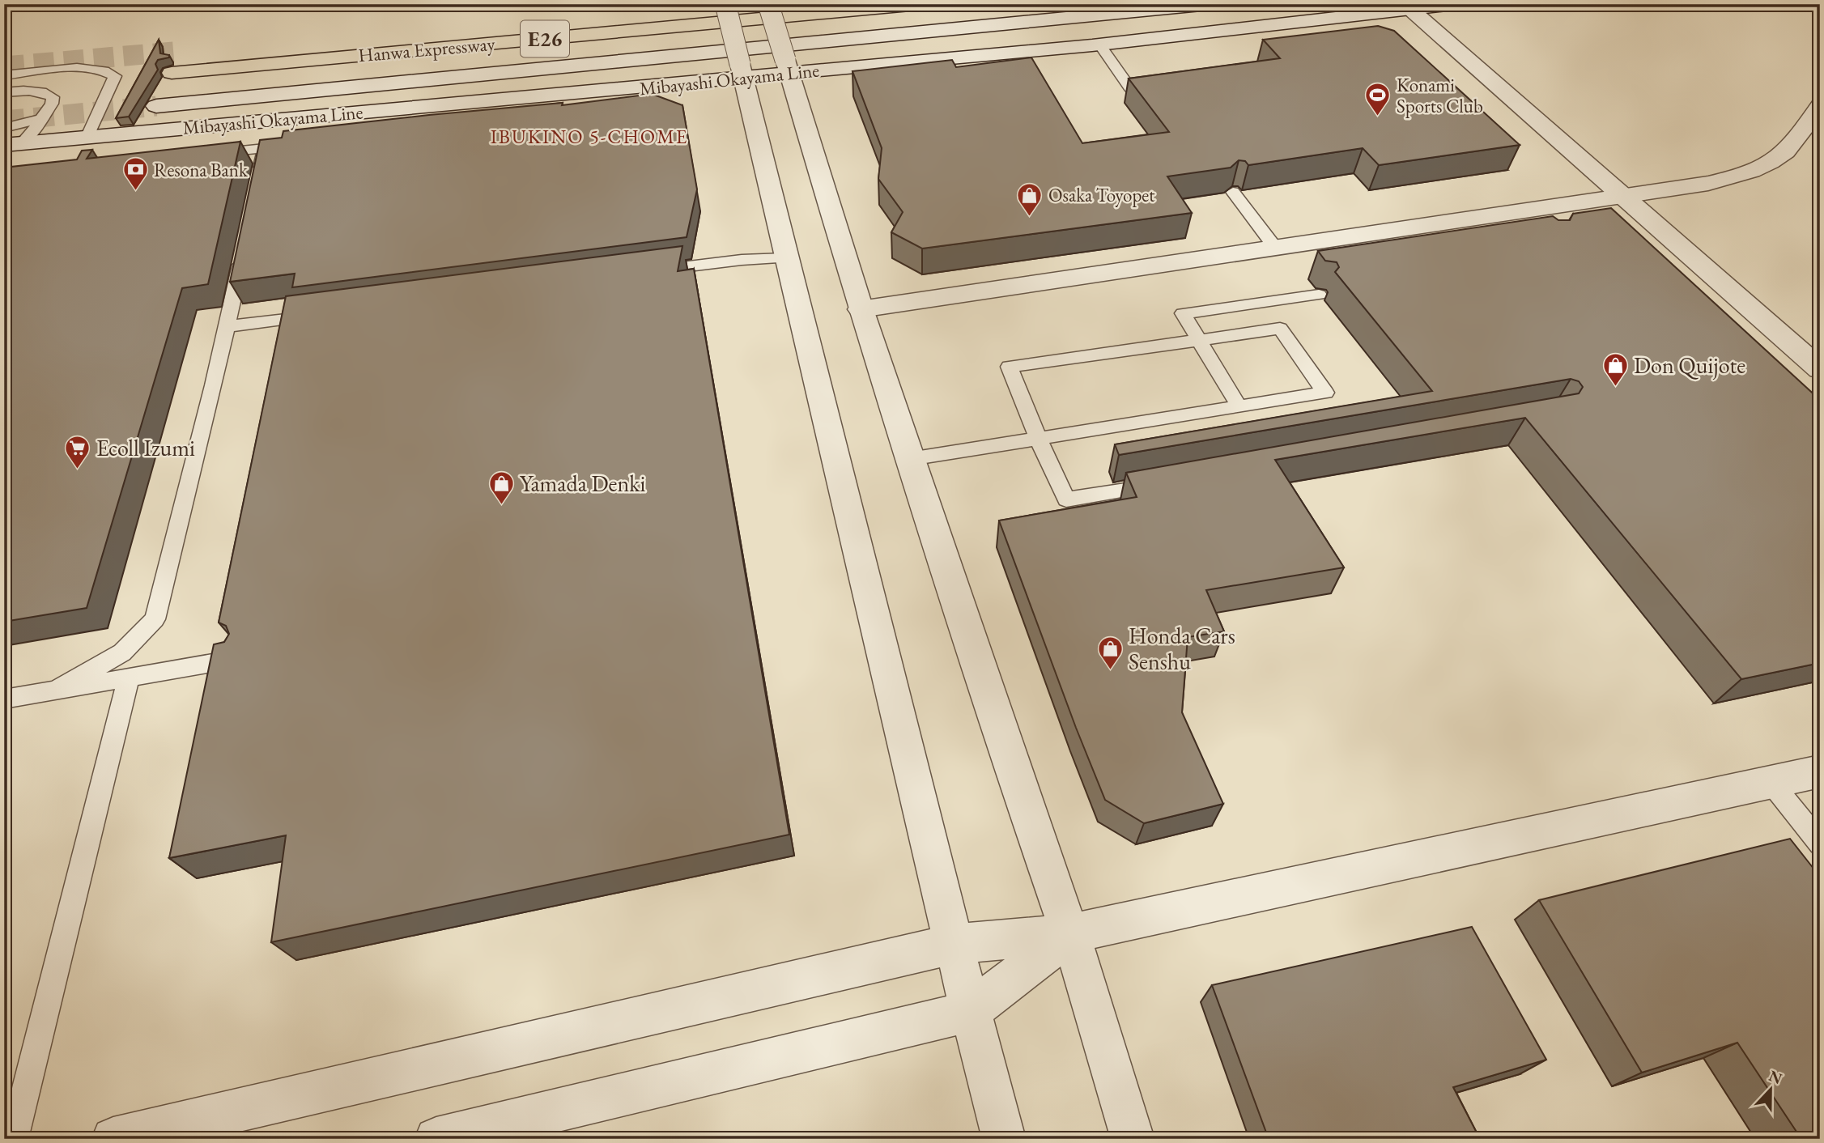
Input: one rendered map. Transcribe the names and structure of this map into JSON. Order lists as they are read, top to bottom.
{
  "streets": {
    "highway": ["E26", "Hanwa Expressway"],
    "street": ["Mibayashi Okayama Line"]
  },
  "districts": ["IBUKINO 5-CHOME"],
  "places": {
    "sports": ["Konami Sports Club"],
    "bank": ["Resona Bank"],
    "shop": [
      "Osaka Toyopet",
      "Don Quijote",
      "Yamada Denki",
      "Honda Cars Senshu"
    ],
    "supermarket": ["Ecoll Izumi"]
  },
  "north": "top"
}
